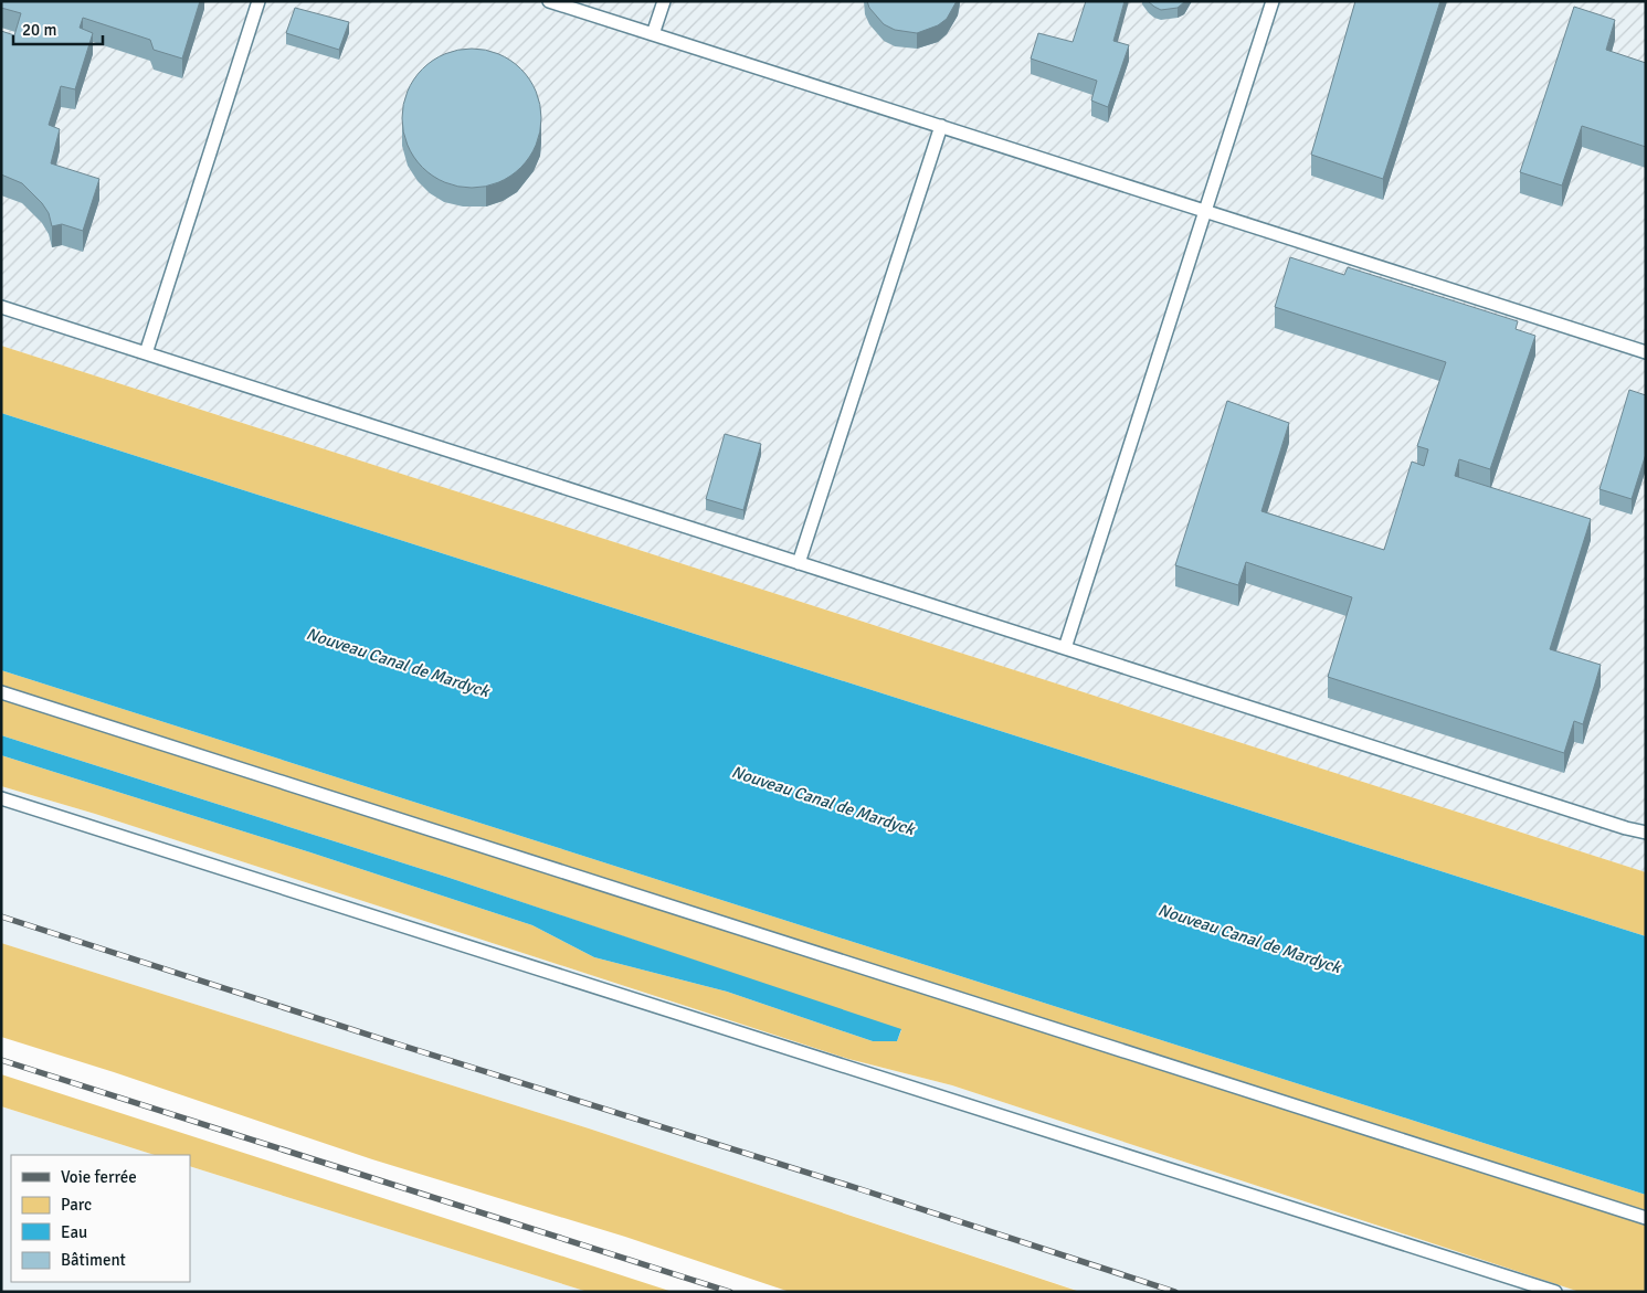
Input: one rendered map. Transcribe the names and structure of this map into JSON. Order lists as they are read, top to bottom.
{
  "water": ["Nouveau Canal de Mardyck"],
  "legend": [
    "Voie ferrée",
    "Parc",
    "Eau",
    "Bâtiment"
  ],
  "scale_bar": "20 m"
}
